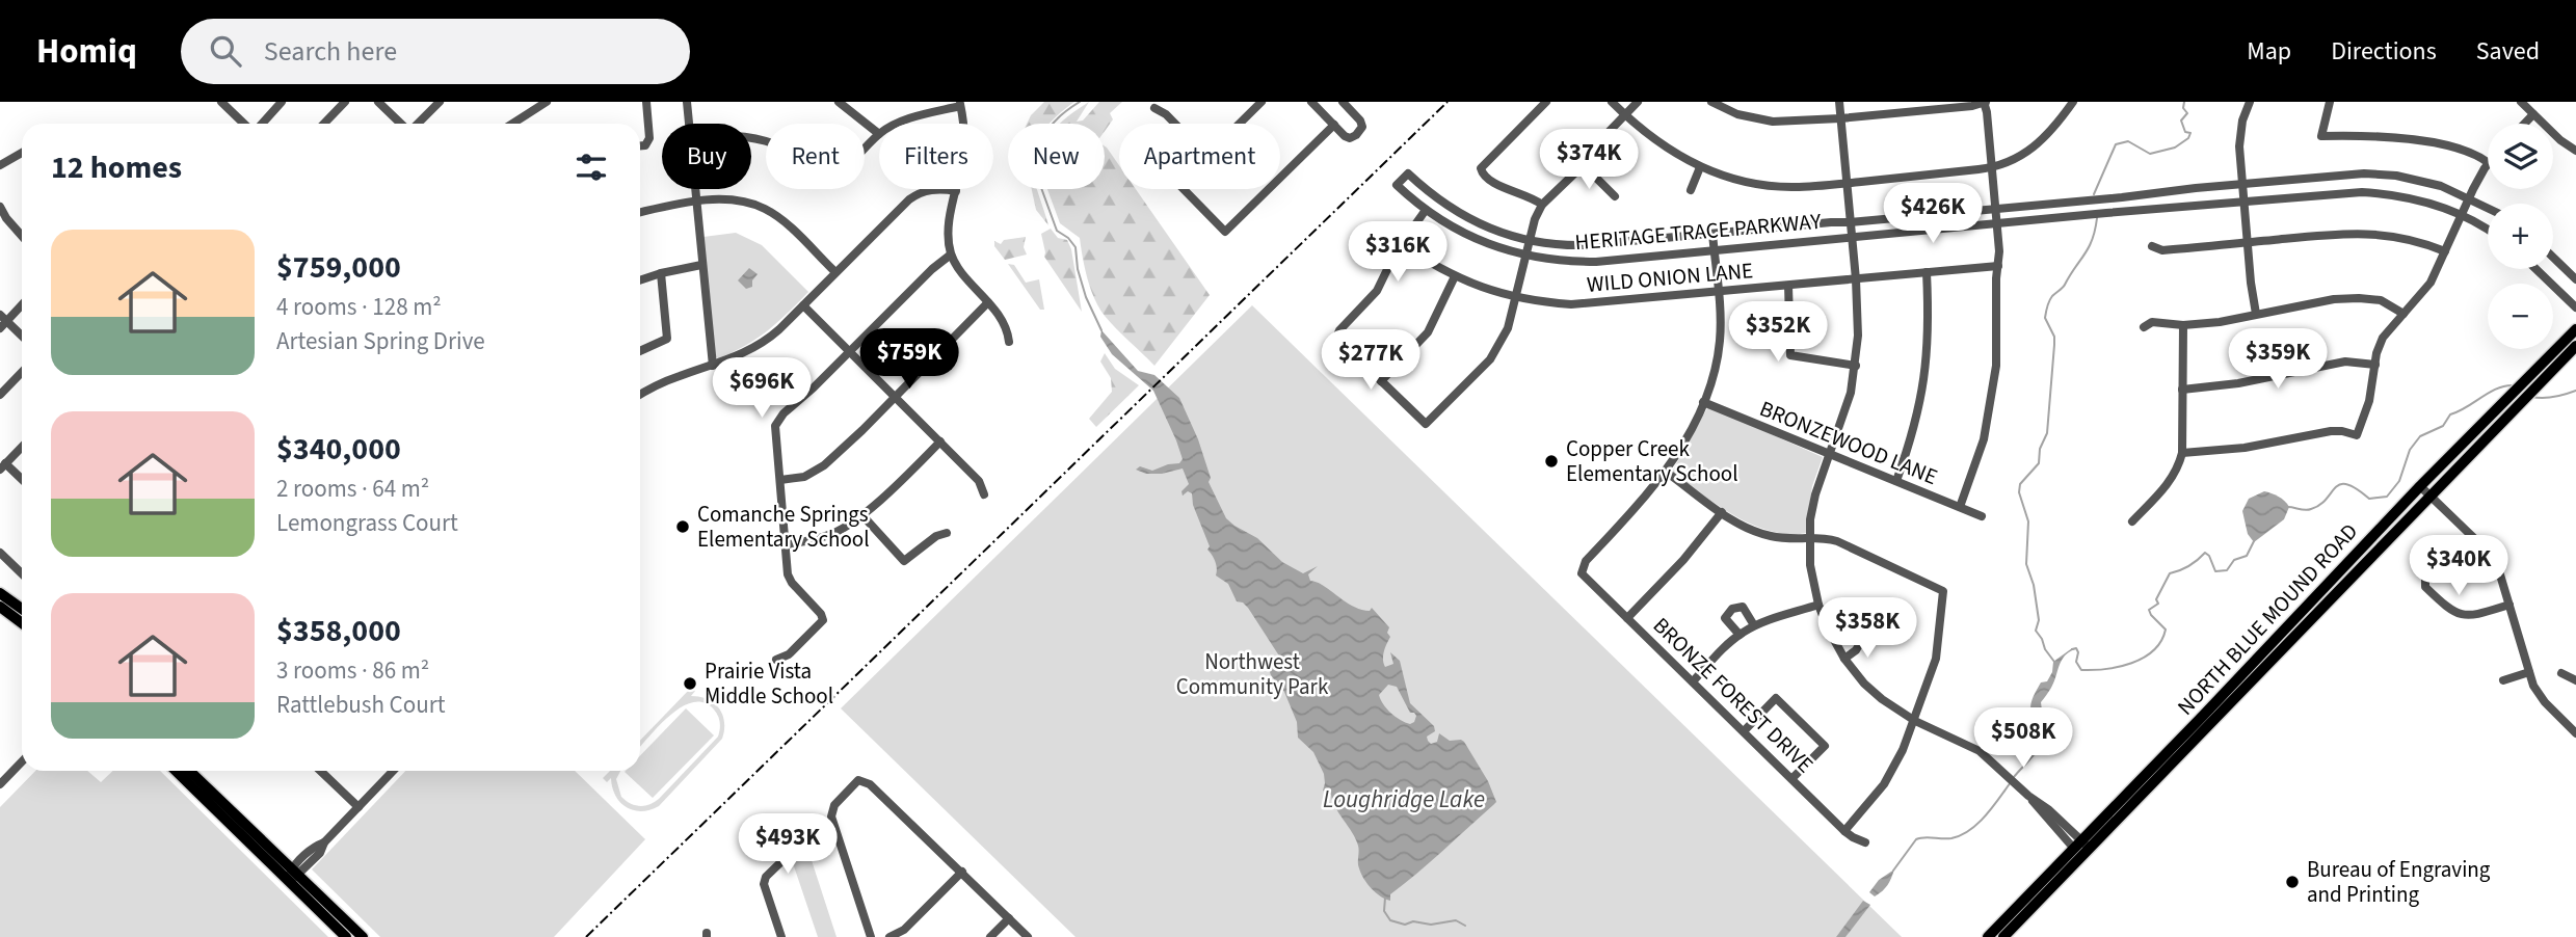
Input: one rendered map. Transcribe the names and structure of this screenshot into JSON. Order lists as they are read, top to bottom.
{
  "streets": {
    "main road": ["NORTH BLUE MOUND ROAD"],
    "street": [
      "HERITAGE TRACE PARKWAY",
      "WILD ONION LANE",
      "BRONZEWOOD LANE",
      "BRONZE FOREST DRIVE"
    ]
  },
  "water": ["Loughridge Lake"],
  "parks": ["Northwest Community Park"],
  "places": [
    "Copper Creek Elementary School",
    "Comanche Springs Elementary School",
    "Prairie Vista Middle School",
    "Bureau of Engraving and Printing"
  ],
  "page": {
    "header": "Homiq",
    "search": "Search here",
    "nav": ["Map", "Directions", "Saved"],
    "map_buttons": ["+", "−"],
    "chip": [
      "Buy",
      "Rent",
      "Filters",
      "New",
      "Apartment"
    ],
    "heading": "12 homes",
    "price": [
      "$374K",
      "$426K",
      "$316K",
      "$352K",
      "$759K",
      "$359K",
      "$277K",
      "$696K",
      "$340K",
      "$358K",
      "$508K",
      "$493K"
    ],
    "list": [
      {
        "name": "$759,000",
        "note": "4 rooms · 128 m² · Artesian Spring Drive"
      },
      {
        "name": "$340,000",
        "note": "2 rooms · 64 m² · Lemongrass Court"
      },
      {
        "name": "$358,000",
        "note": "3 rooms · 86 m² · Rattlebush Court"
      }
    ]
  }
}
